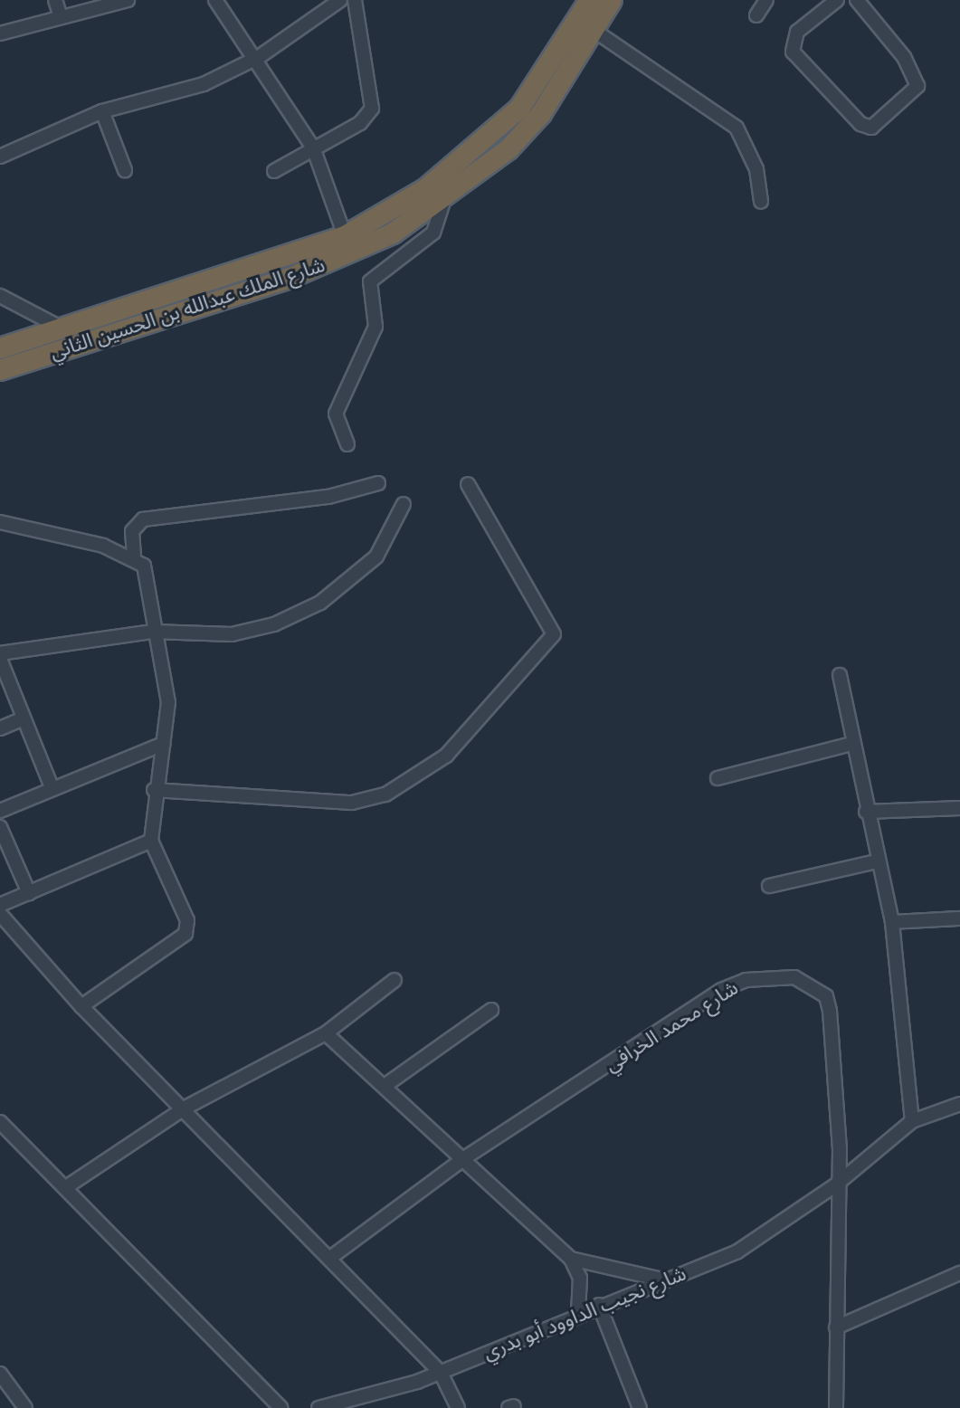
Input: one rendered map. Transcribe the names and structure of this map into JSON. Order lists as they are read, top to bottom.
{
  "streets": {
    "highway": ["شارع الملك عبدالله بن الحسين الثاني"],
    "street": ["شارع محمد الخرافي", "شارع نجيب الداوود أبو بدري"]
  },
  "crossings": [
    ["شارع محمد الخرافي", "شارع نجيب الداوود أبو بدري"]
  ]
}
